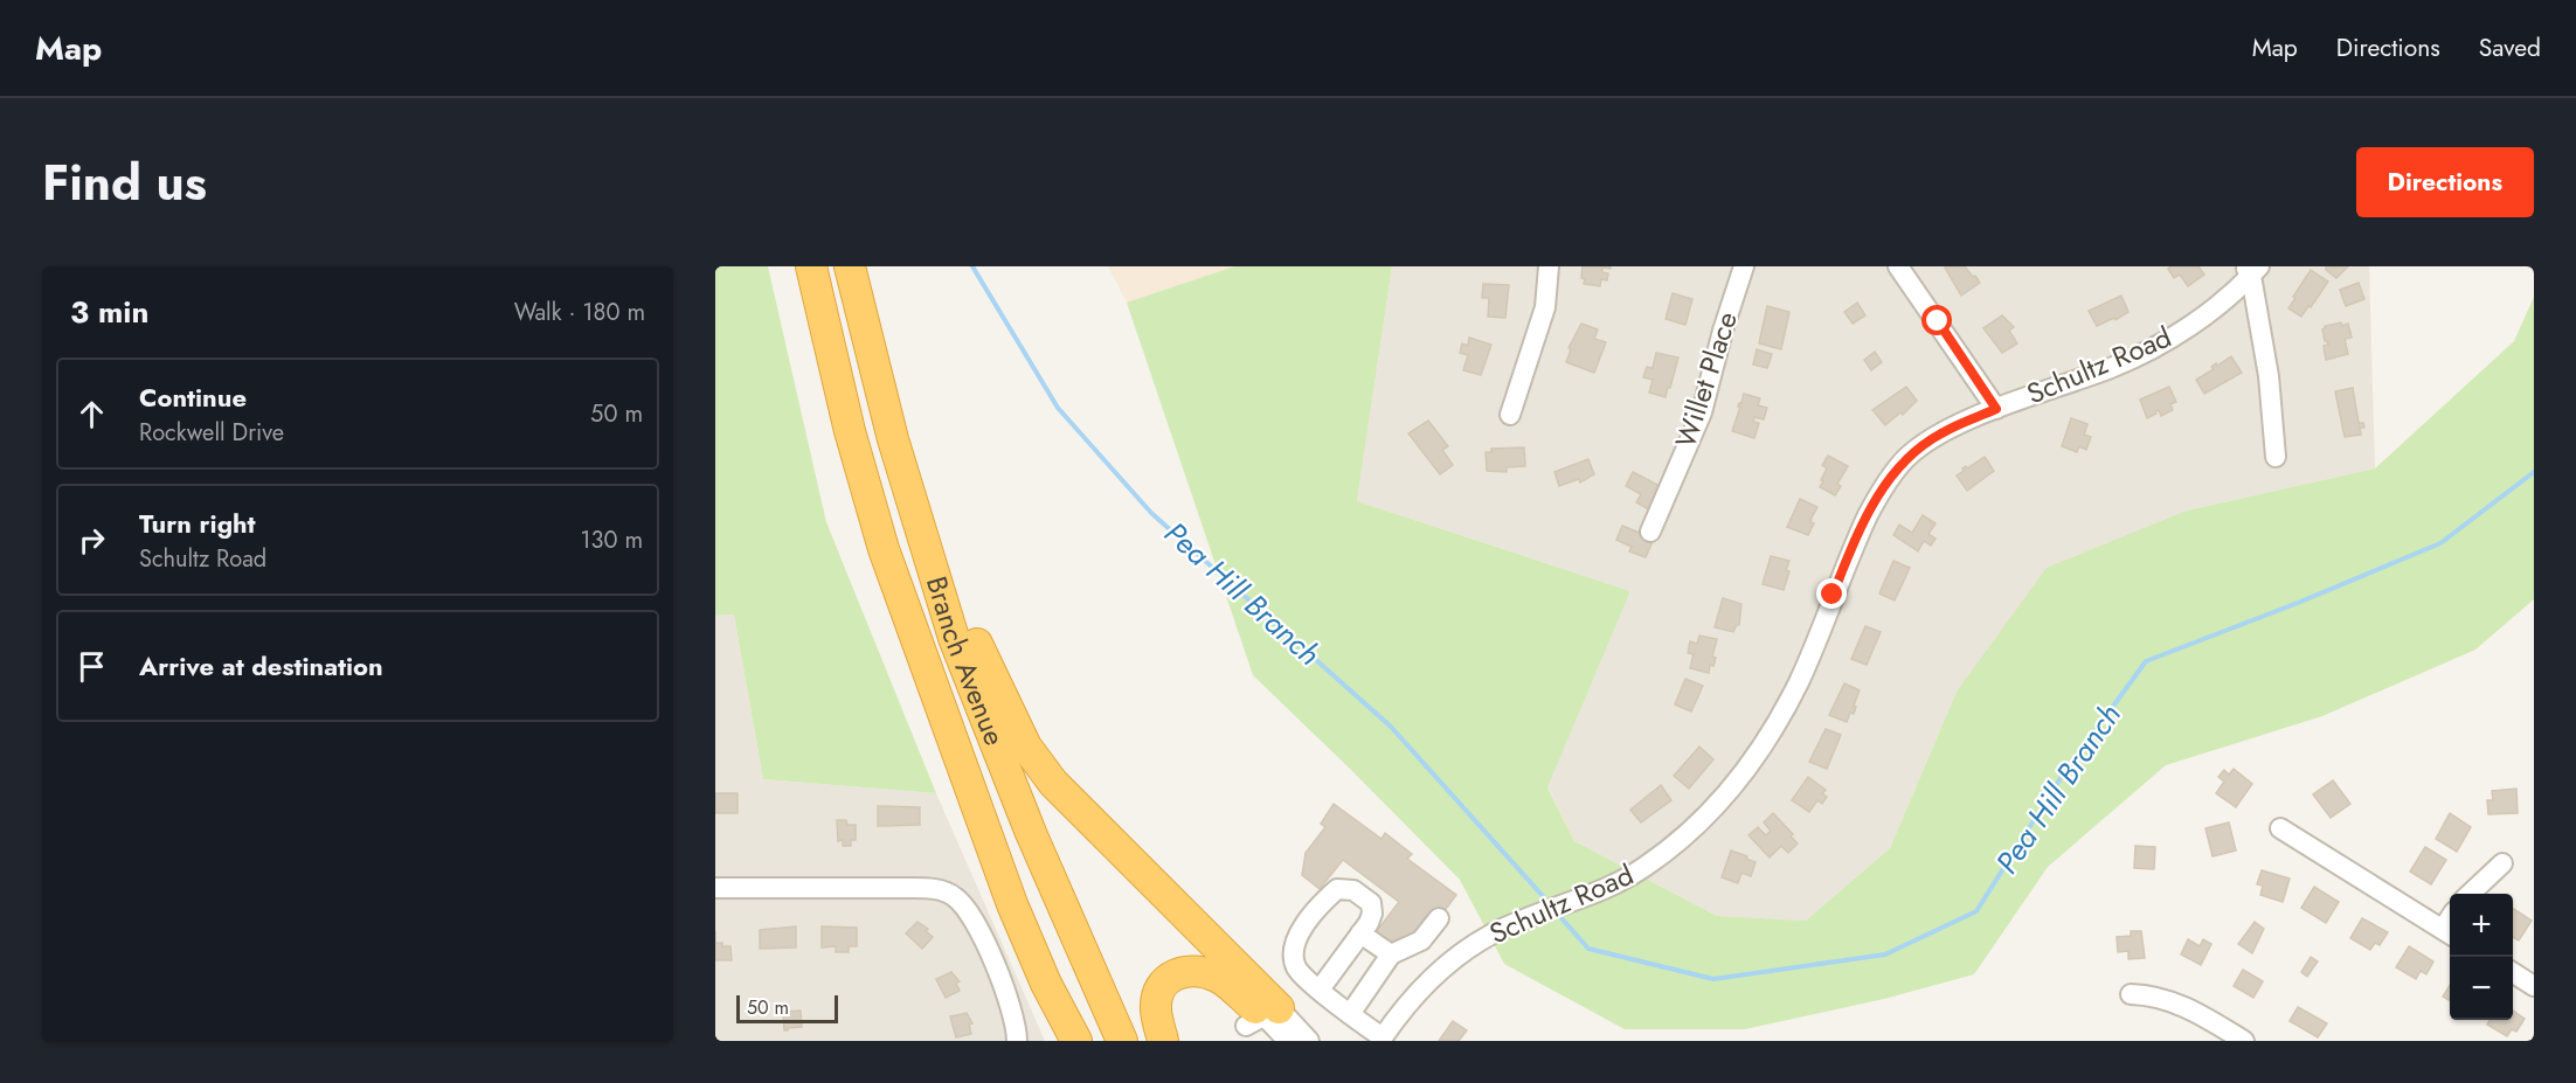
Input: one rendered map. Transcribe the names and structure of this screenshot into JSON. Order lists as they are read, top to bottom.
{
  "streets": {
    "highway": ["Branch Avenue"],
    "street": ["Schultz Road", "Willet Place"]
  },
  "water": ["Pea Hill Branch"],
  "scale_bar": "50 m",
  "page": {
    "header": "Map",
    "nav": ["Map", "Directions", "Saved"],
    "title": "Find us",
    "buttons": "Directions",
    "heading": ["3 min", "Walk · 180 m"],
    "list": [
      ["Continue", "Rockwell Drive", "50 m"],
      ["Turn right", "Schultz Road", "130 m"],
      "Arrive at destination"
    ],
    "map_buttons": ["+", "−"],
    "scale": "50 m"
  }
}
